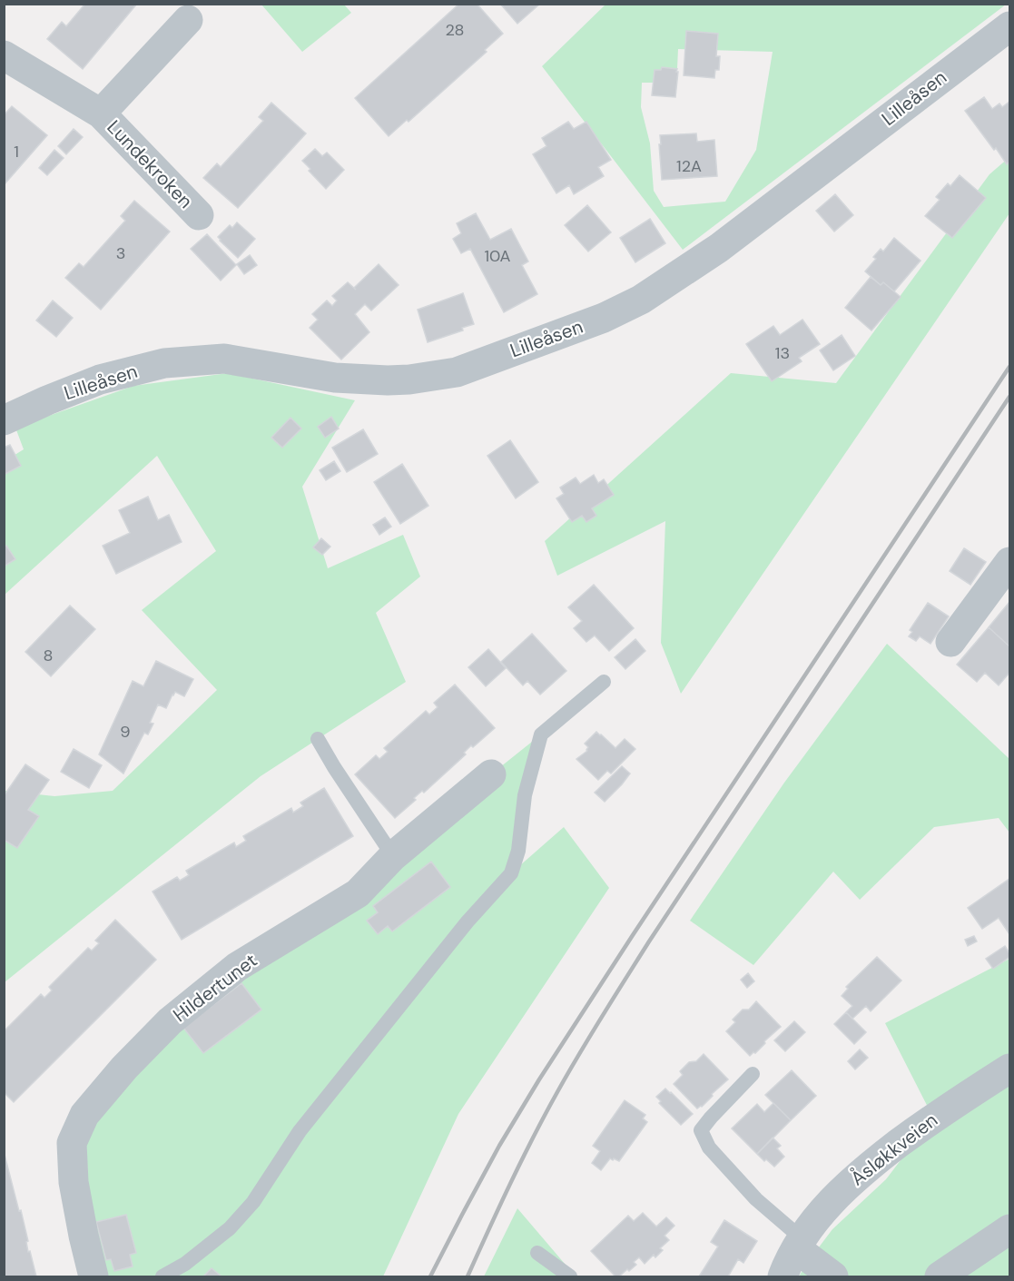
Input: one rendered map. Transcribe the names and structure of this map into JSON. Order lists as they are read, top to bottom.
{
  "streets": {
    "street": [
      "Lilleåsen",
      "Lundekroken",
      "Hildertunet",
      "Åsløkkveien"
    ]
  },
  "house_numbers": [
    "28",
    "1",
    "12A",
    "3",
    "10A",
    "13",
    "8",
    "9"
  ]
}
